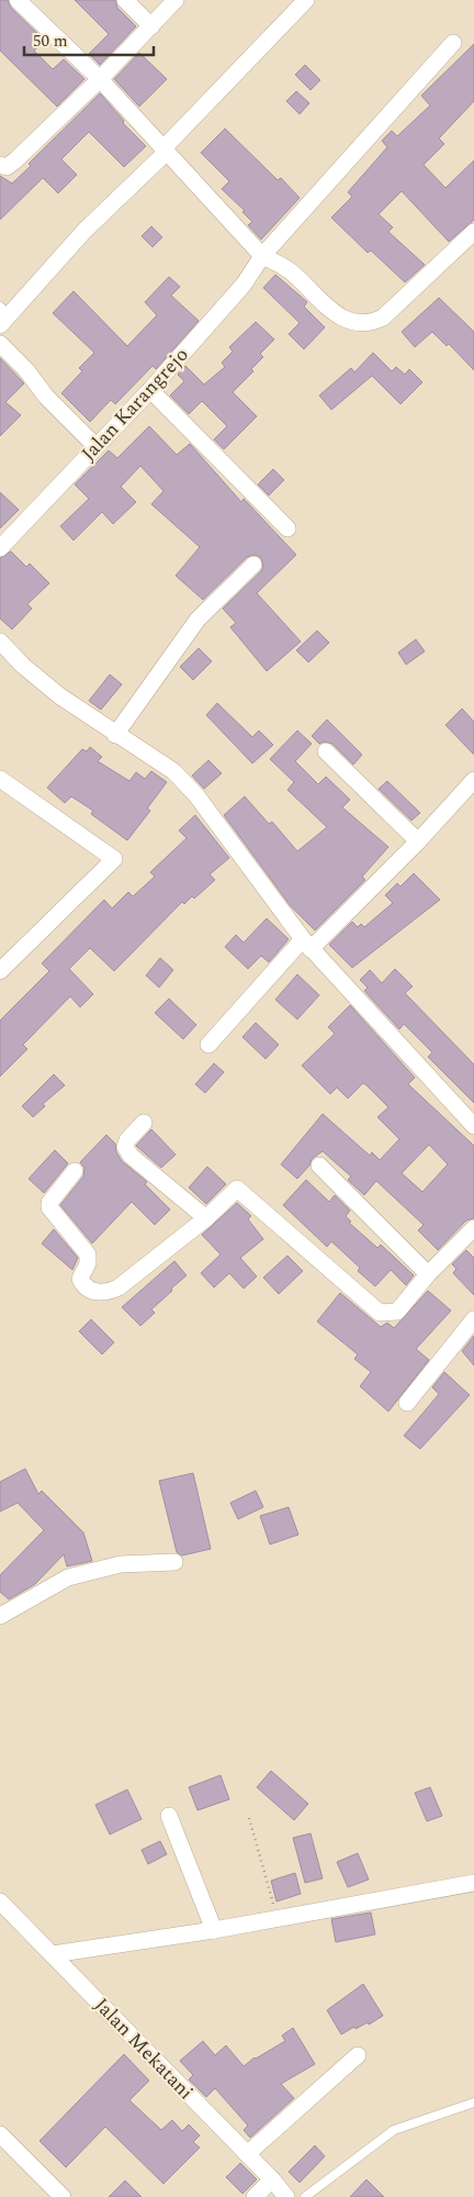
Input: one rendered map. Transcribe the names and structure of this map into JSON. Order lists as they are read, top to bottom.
{
  "streets": {
    "street": ["Jalan Karangrejo", "Jalan Mekatani"]
  },
  "scale_bar": "50 m"
}
